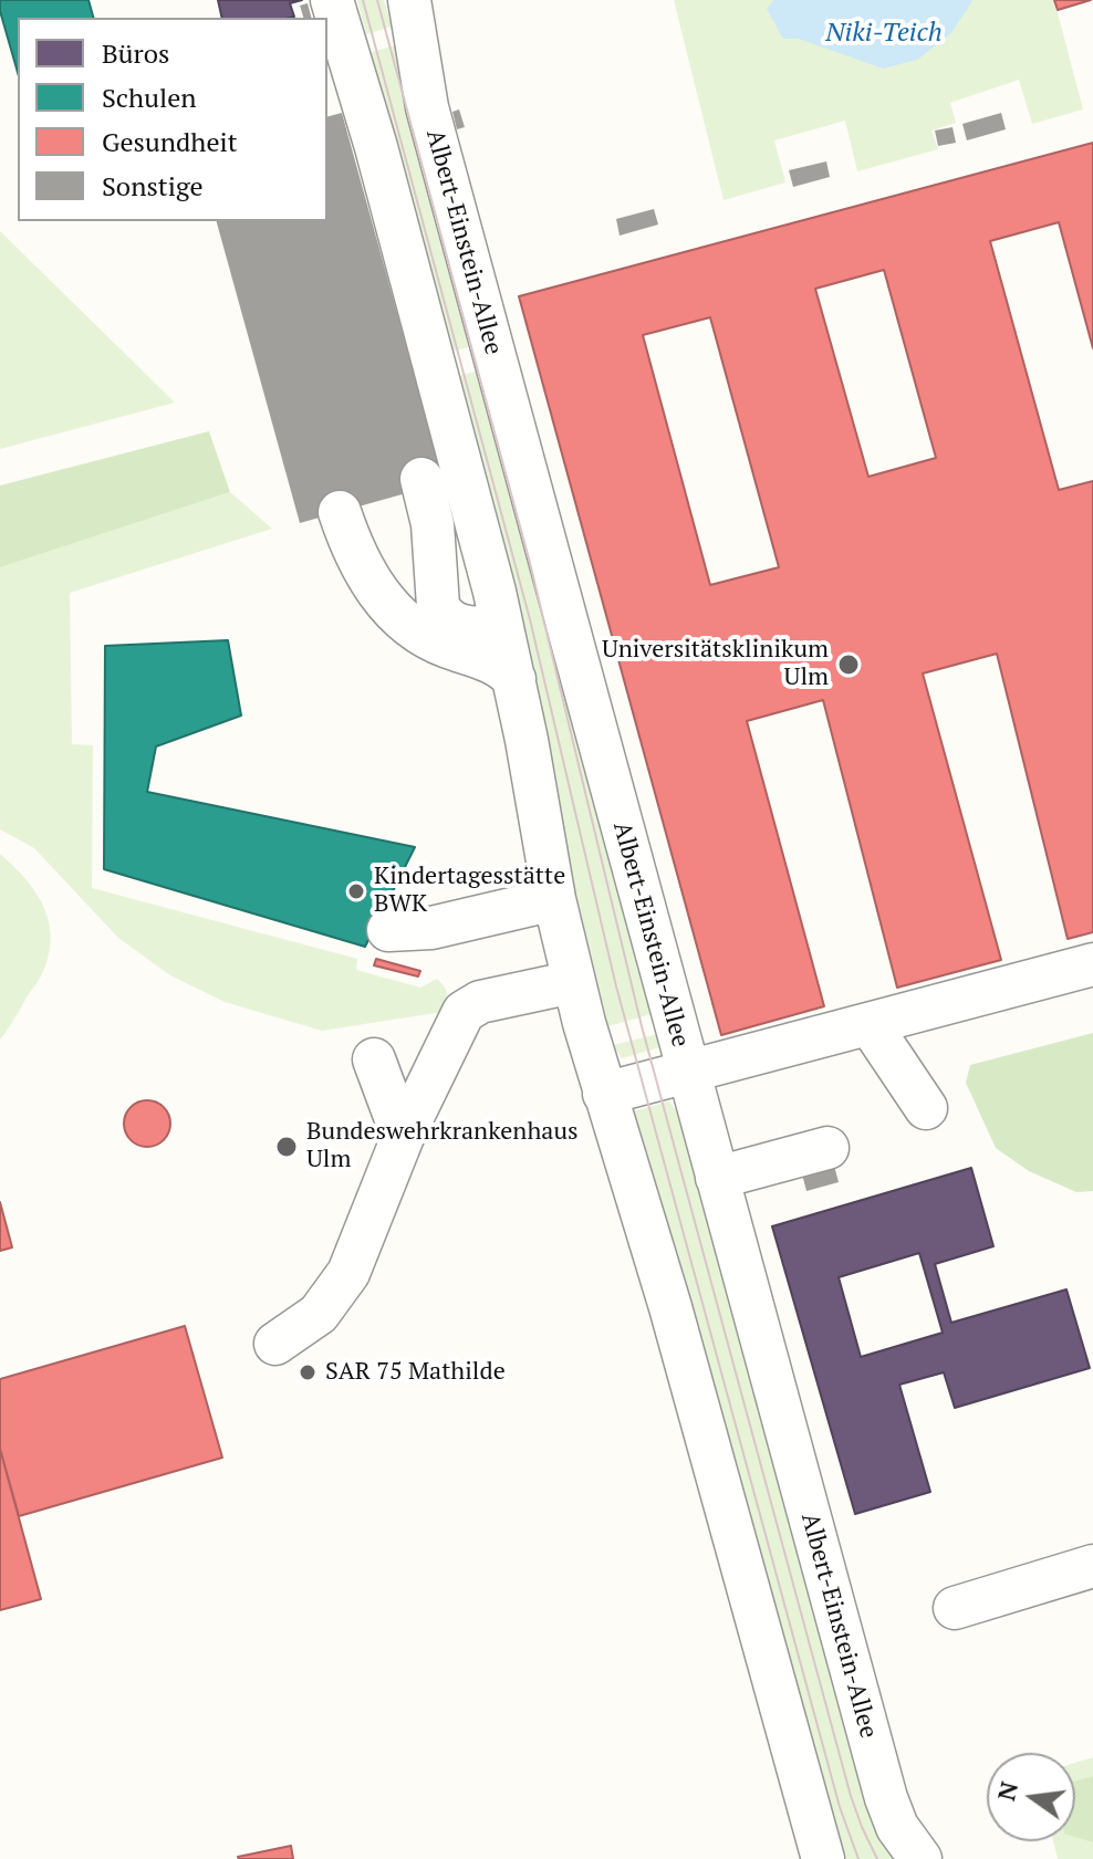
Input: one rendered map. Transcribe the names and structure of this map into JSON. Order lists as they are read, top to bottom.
{
  "streets": {
    "street": ["Albert-Einstein-Allee"]
  },
  "water": ["Niki-Teich"],
  "places": [
    "Universitätsklinikum Ulm",
    "Kindertagesstätte BWK",
    "Bundeswehrkrankenhaus Ulm",
    "SAR 75 Mathilde"
  ],
  "legend": [
    "Büros",
    "Schulen",
    "Gesundheit",
    "Sonstige"
  ],
  "north": "left"
}
